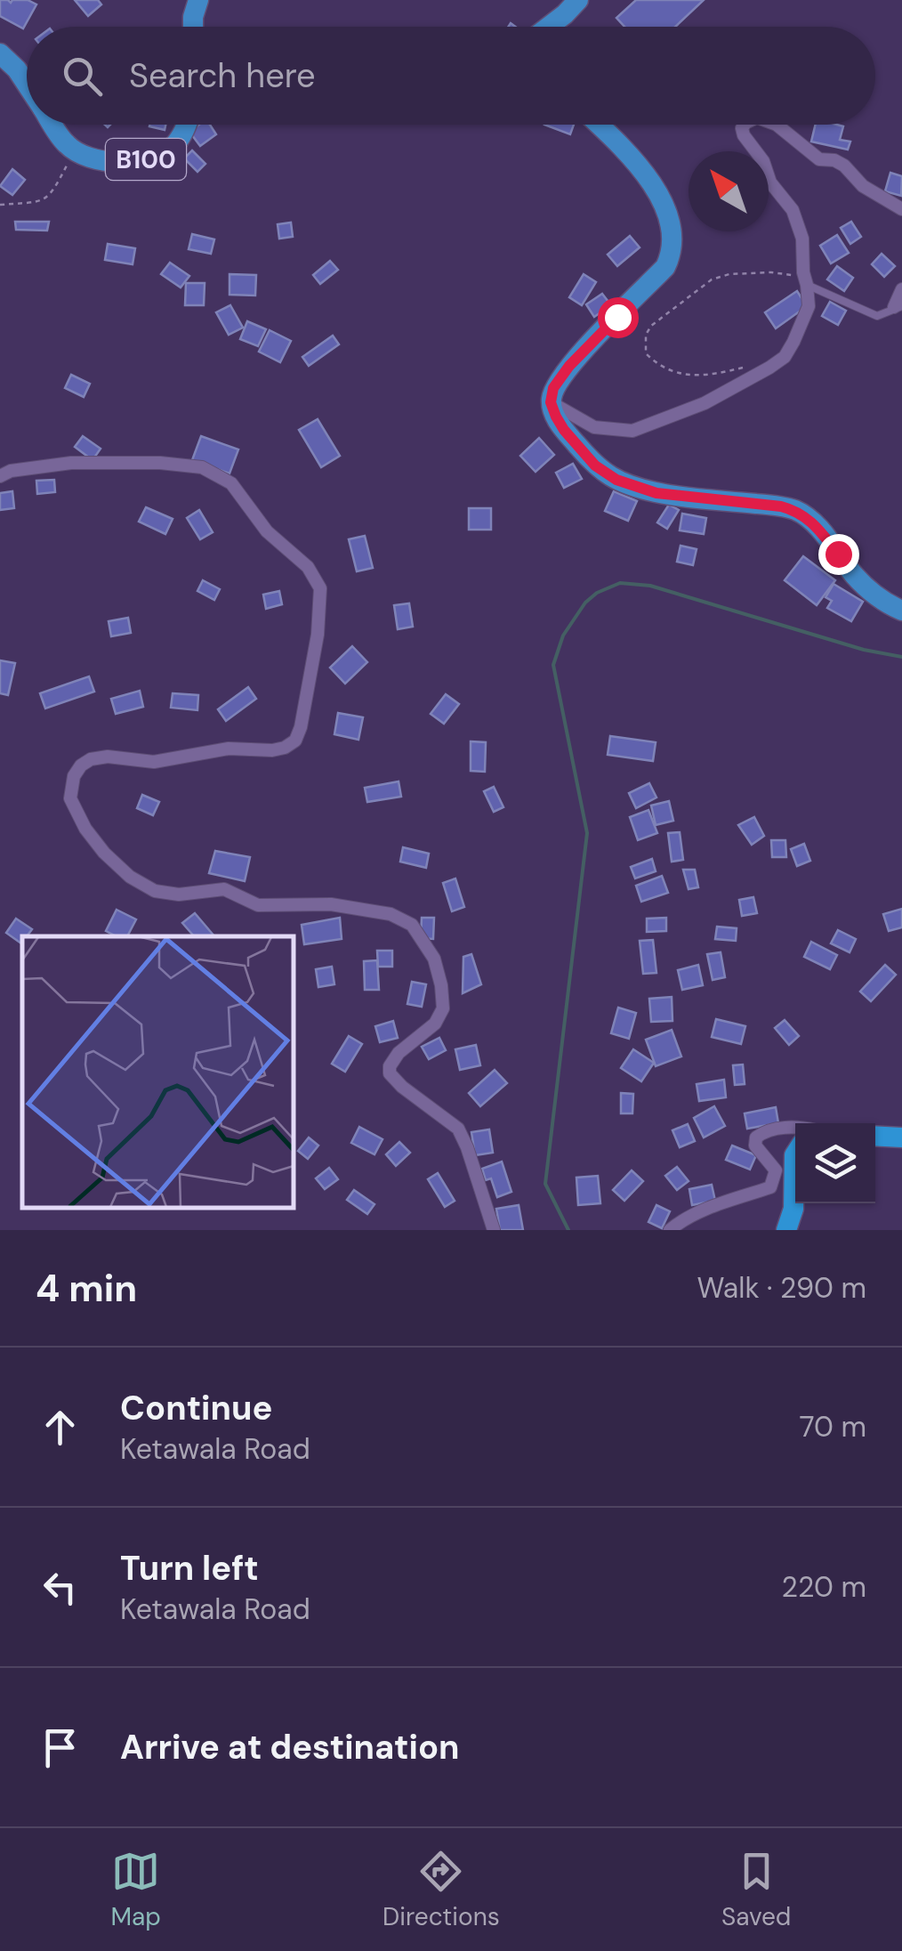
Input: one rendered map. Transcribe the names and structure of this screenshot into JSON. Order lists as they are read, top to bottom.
{
  "streets": {
    "main road": ["B100"]
  },
  "north": "top left",
  "page": {
    "search": "Search here",
    "heading": ["4 min", "Walk · 290 m"],
    "list": [
      ["Continue", "Ketawala Road", "70 m"],
      ["Turn left", "Ketawala Road", "220 m"],
      "Arrive at destination"
    ],
    "nav": ["Map", "Directions", "Saved"]
  }
}
